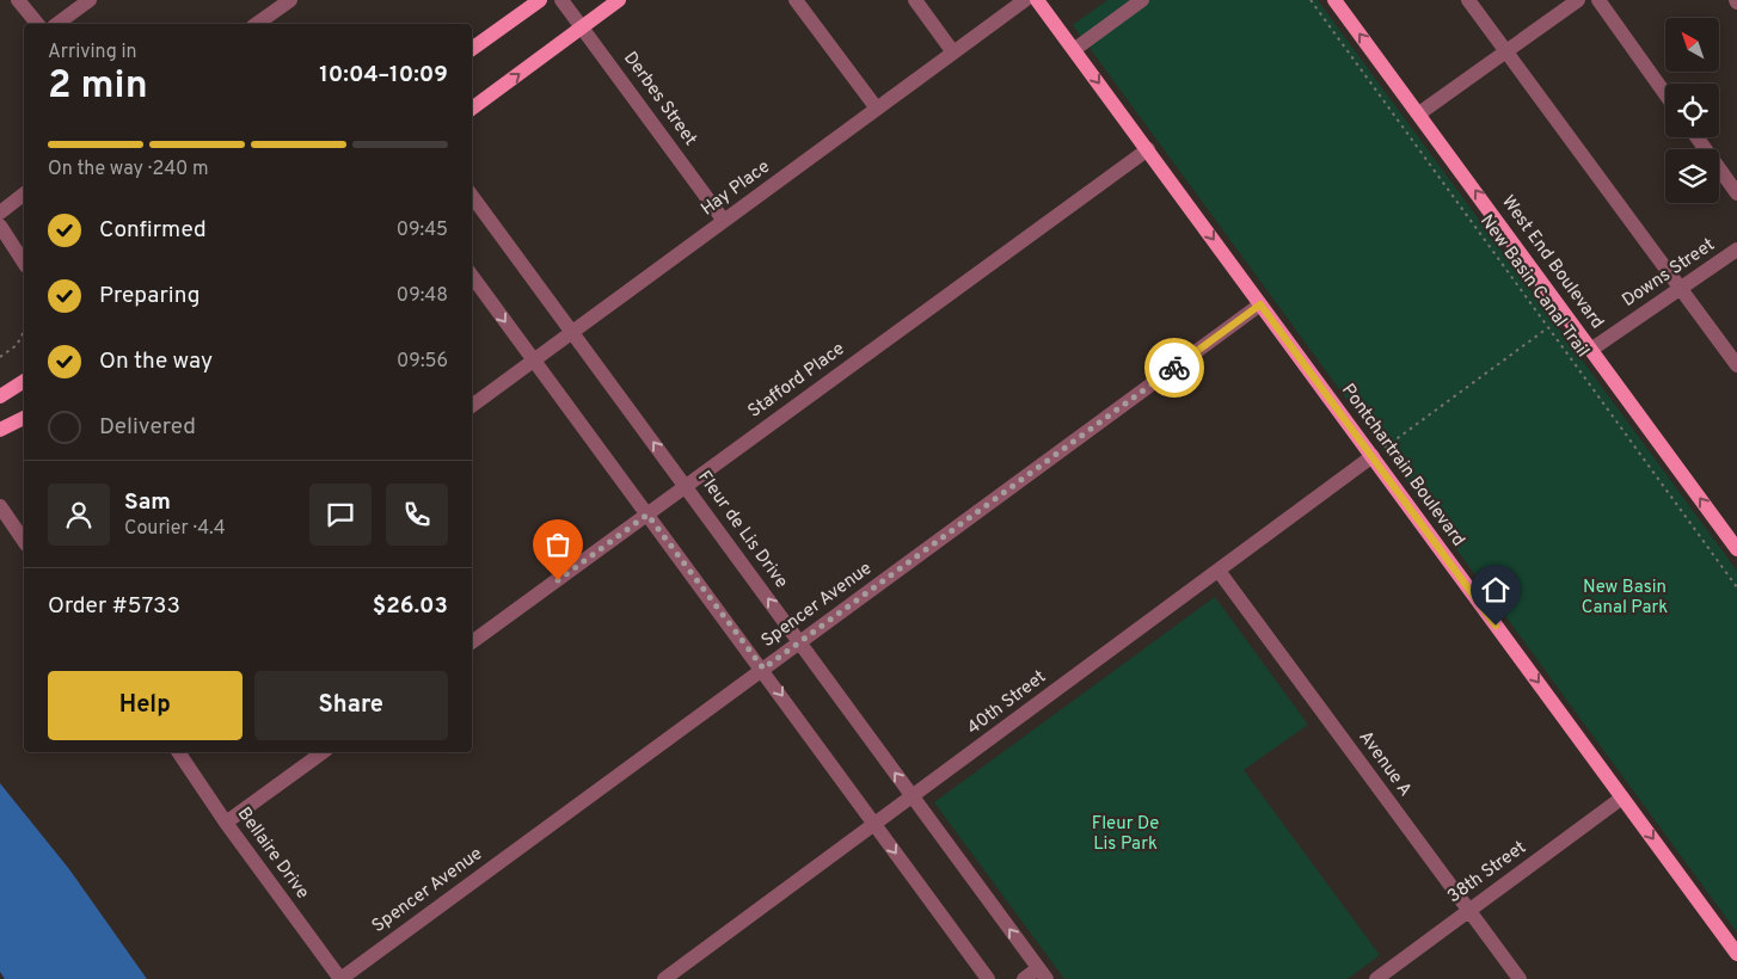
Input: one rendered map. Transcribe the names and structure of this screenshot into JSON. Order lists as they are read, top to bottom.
{
  "streets": {
    "main road": ["West End Boulevard", "Pontchartrain Boulevard"],
    "street": [
      "Derbes Street",
      "Hay Place",
      "Downs Street",
      "Stafford Place",
      "Fleur de Lis Drive",
      "Spencer Avenue",
      "40th Street",
      "Avenue A",
      "Bellaire Drive",
      "38th Street"
    ],
    "path": ["New Basin Canal Trail"]
  },
  "crossings": [
    ["Derbes Street", "Hay Place"],
    ["Hay Place", "Fleur de Lis Drive"],
    ["West End Boulevard", "Downs Street"],
    ["Stafford Place", "Pontchartrain Boulevard"],
    ["Stafford Place", "Fleur de Lis Drive"],
    ["Pontchartrain Boulevard", "Spencer Avenue"],
    ["Pontchartrain Boulevard", "40th Street"],
    ["Pontchartrain Boulevard", "38th Street"],
    ["Fleur de Lis Drive", "Spencer Avenue"],
    ["Fleur de Lis Drive", "40th Street"],
    ["Spencer Avenue", "Bellaire Drive"],
    ["40th Street", "Avenue A"],
    ["Avenue A", "38th Street"]
  ],
  "one_way": ["West End Boulevard", "Pontchartrain Boulevard"],
  "parks": ["New Basin Canal Park", "Fleur De Lis Park"],
  "north": "top left",
  "page": {
    "heading": ["2 min", "Arriving in", "10:04–10:09"],
    "panel": [
      "Sam",
      "Courier · 4.4",
      "Order #5733",
      "$26.03"
    ],
    "bar": "On the way · 240 m",
    "list": [
      ["Confirmed", "09:45"],
      ["Preparing", "09:48"],
      ["On the way", "09:56"],
      "Delivered"
    ],
    "buttons": ["Help", "Share"]
  }
}
